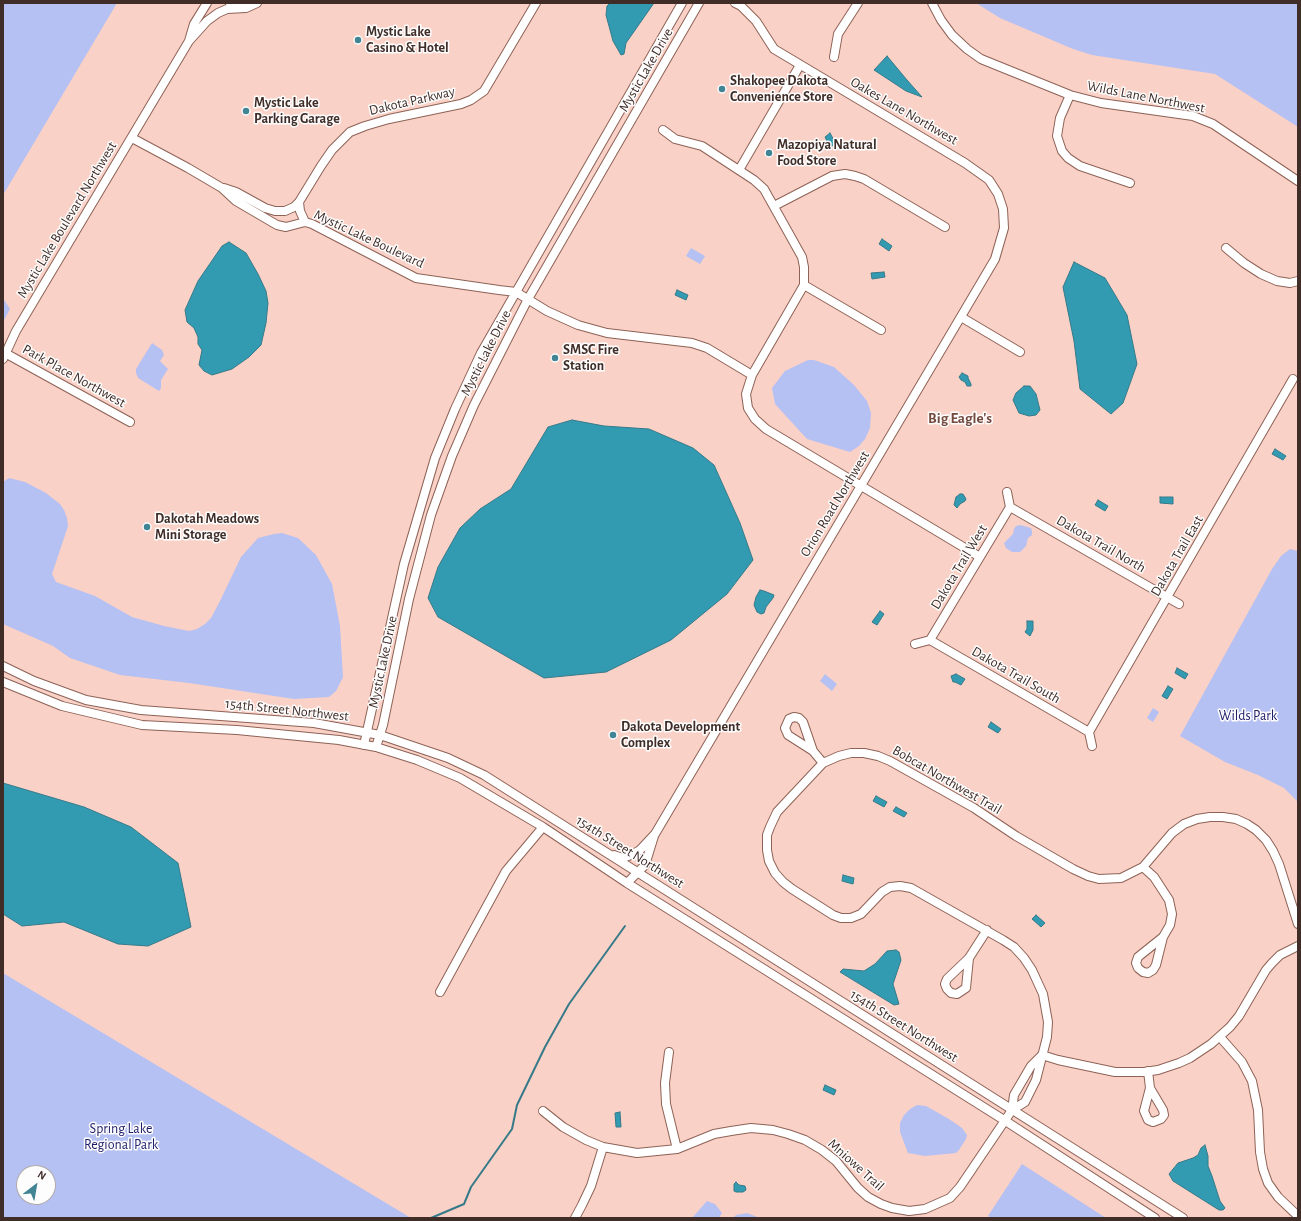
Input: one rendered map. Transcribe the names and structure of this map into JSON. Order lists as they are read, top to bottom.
{
  "streets": {
    "street": [
      "Mystic Lake Drive",
      "Wilds Lane Northwest",
      "Dakota Parkway",
      "Oakes Lane Northwest",
      "Mystic Lake Boulevard Northwest",
      "Mystic Lake Boulevard",
      "Park Place Northwest",
      "Orion Road Northwest",
      "Dakota Trail North",
      "Dakota Trail East",
      "Dakota Trail West",
      "Dakota Trail South",
      "154th Street Northwest",
      "Bobcat Northwest Trail",
      "Mniowe Trail"
    ]
  },
  "crossings": [
    ["Mystic Lake Drive", "Mystic Lake Boulevard"],
    ["Mystic Lake Drive", "154th Street Northwest"],
    ["Dakota Parkway", "Mystic Lake Boulevard"],
    ["Oakes Lane Northwest", "Orion Road Northwest"],
    ["Mystic Lake Boulevard Northwest", "Mystic Lake Boulevard"],
    ["Mystic Lake Boulevard Northwest", "Park Place Northwest"],
    ["Orion Road Northwest", "154th Street Northwest"],
    ["Dakota Trail North", "Dakota Trail East"],
    ["Dakota Trail North", "Dakota Trail West"],
    ["Dakota Trail East", "Dakota Trail South"],
    ["Dakota Trail West", "Dakota Trail South"],
    ["154th Street Northwest", "Bobcat Northwest Trail"],
    ["154th Street Northwest", "Mniowe Trail"],
    ["Bobcat Northwest Trail", "Mniowe Trail"]
  ],
  "districts": ["Big Eagle's"],
  "parks": ["Wilds Park", "Spring Lake Regional Park"],
  "places": [
    "Mystic Lake Casino & Hotel",
    "Shakopee Dakota Convenience Store",
    "Mystic Lake Parking Garage",
    "Mazopiya Natural Food Store",
    "SMSC Fire Station",
    "Dakotah Meadows Mini Storage",
    "Dakota Development Complex"
  ],
  "north": "top right"
}
